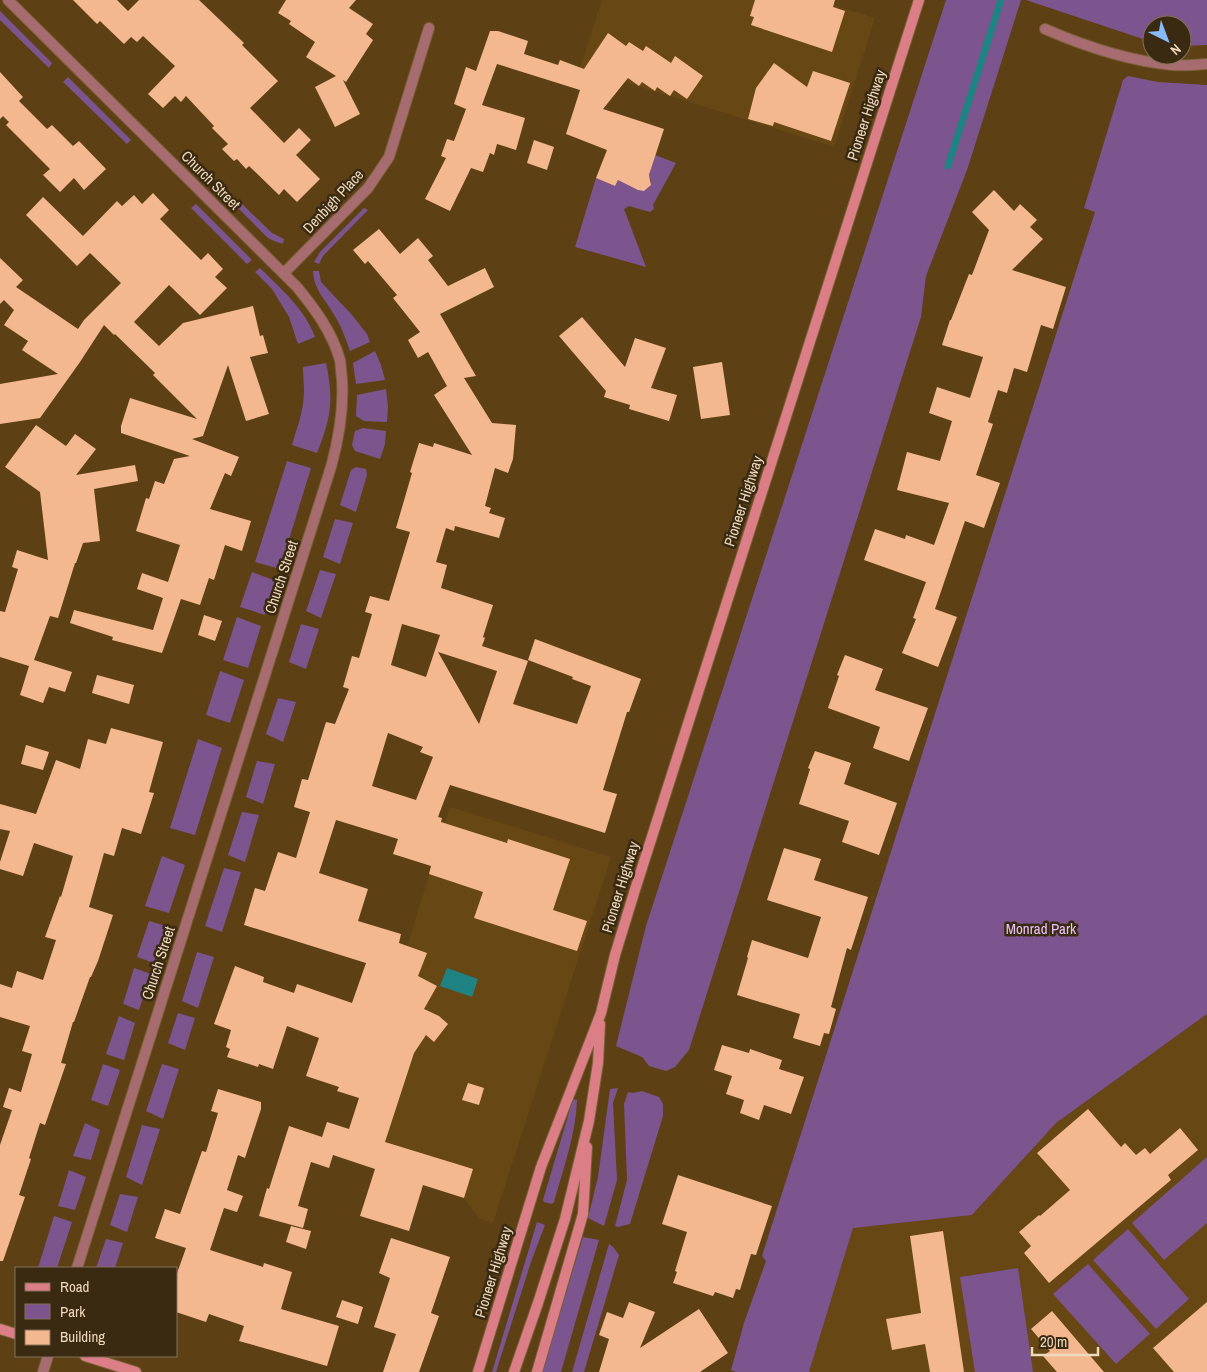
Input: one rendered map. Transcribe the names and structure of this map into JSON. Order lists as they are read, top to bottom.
{
  "streets": {
    "main road": ["Pioneer Highway"],
    "street": ["Church Street", "Denbigh Place"]
  },
  "crossings": [
    ["Church Street", "Denbigh Place"]
  ],
  "parks": ["Monrad Park"],
  "legend": ["Road", "Park", "Building"],
  "scale_bar": "20 m",
  "north": "bottom right"
}
